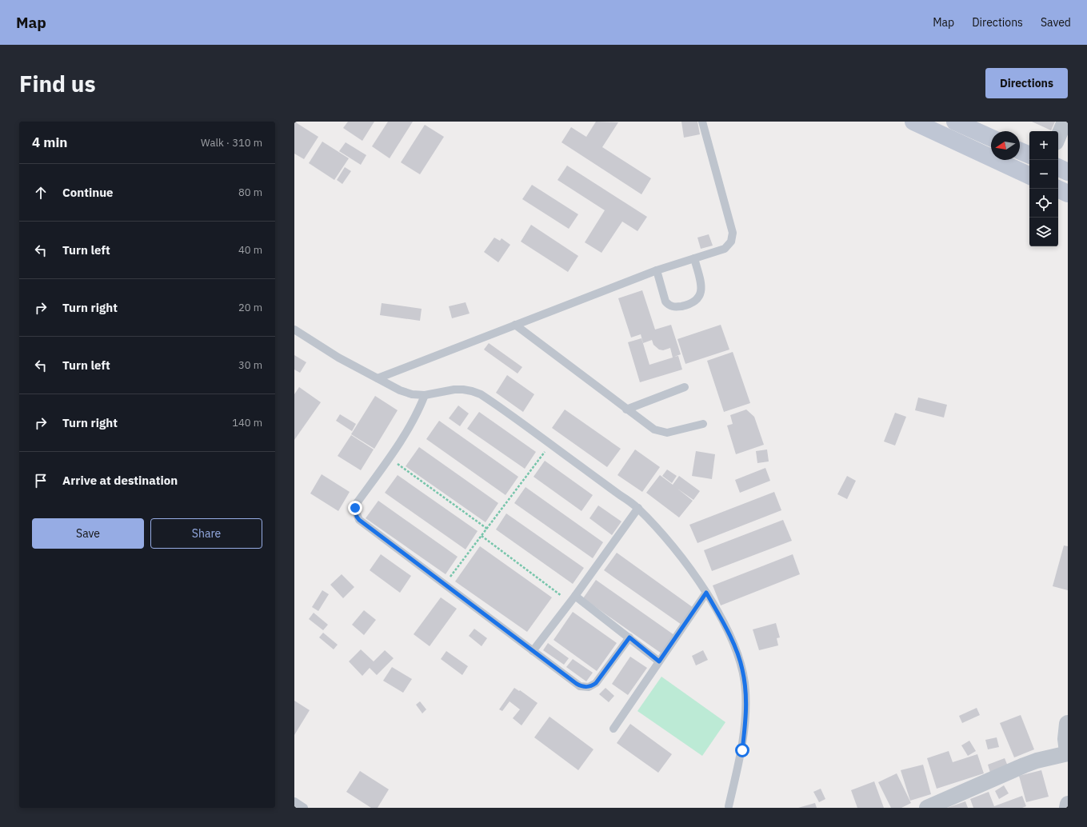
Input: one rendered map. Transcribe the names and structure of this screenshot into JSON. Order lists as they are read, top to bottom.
{
  "north": "left",
  "page": {
    "header": "Map",
    "nav": ["Map", "Directions", "Saved"],
    "buttons": [
      "Directions",
      ["Save", "Share"]
    ],
    "title": "Find us",
    "heading": ["4 min", "Walk · 310 m"],
    "map_buttons": ["+", "−"],
    "list": [
      ["Continue", "80 m"],
      ["Turn left", "40 m"],
      ["Turn right", "20 m"],
      ["Turn left", "30 m"],
      ["Turn right", "140 m"],
      "Arrive at destination"
    ]
  }
}
